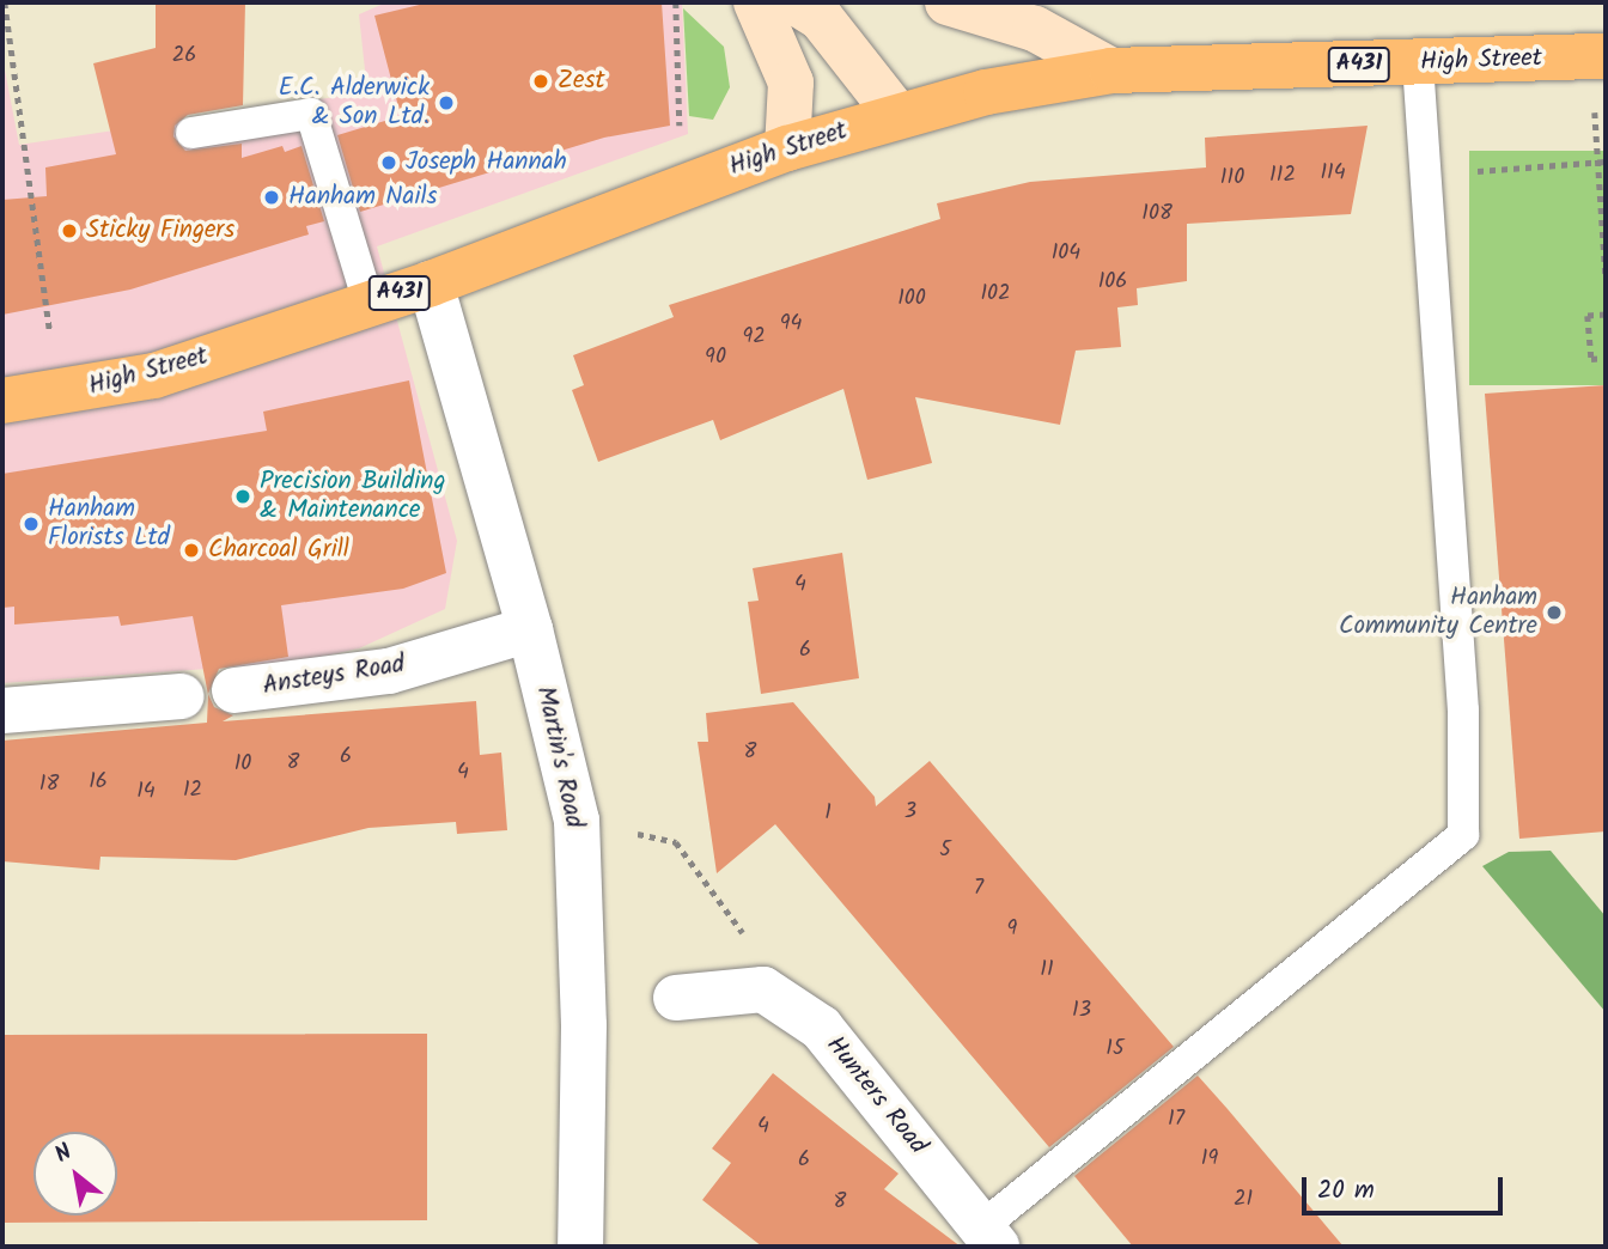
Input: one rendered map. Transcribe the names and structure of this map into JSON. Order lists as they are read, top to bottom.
{
  "streets": {
    "main road": ["High Street", "A431"],
    "street": ["Ansteys Road", "Martin's Road", "Hunters Road"]
  },
  "crossings": [
    ["High Street", "Martin's Road"],
    ["Ansteys Road", "Martin's Road"]
  ],
  "places": [
    "Zest",
    "E.C. Alderwick & Son Ltd.",
    "Joseph Hannah",
    "Hanham Nails",
    "Sticky Fingers",
    "Precision Building & Maintenance",
    "Hanham Florists Ltd",
    "Charcoal Grill",
    "Hanham Community Centre"
  ],
  "house_numbers": [
    "26",
    "114",
    "112",
    "110",
    "108",
    "104",
    "106",
    "102",
    "100",
    "94",
    "92",
    "90",
    "4",
    "6",
    "8",
    "6",
    "8",
    "10",
    "4",
    "16",
    "18",
    "12",
    "14",
    "3",
    "1",
    "5",
    "7",
    "9",
    "11",
    "13",
    "15",
    "17",
    "4",
    "19",
    "6",
    "21",
    "8"
  ],
  "scale_bar": "20 m",
  "north": "top left"
}
